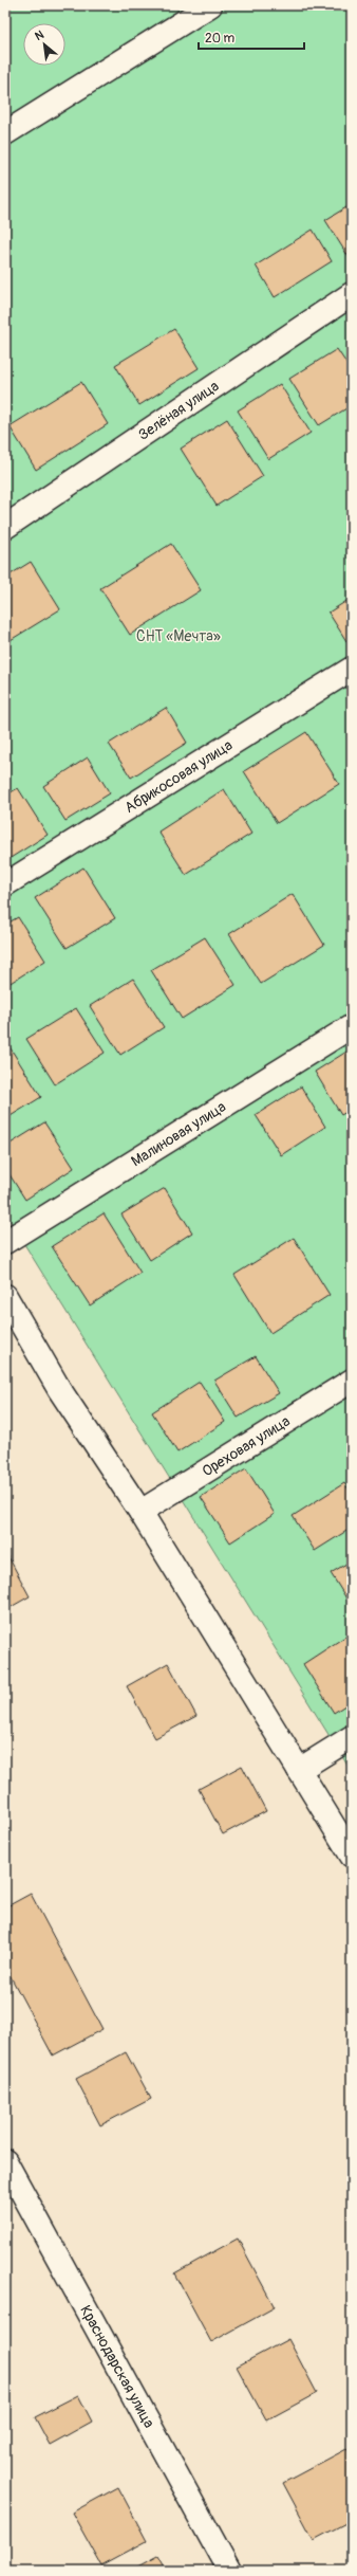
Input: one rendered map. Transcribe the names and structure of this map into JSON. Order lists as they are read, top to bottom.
{
  "streets": {
    "street": [
      "Зелёная улица",
      "Абрикосовая улица",
      "Малиновая улица",
      "Ореховая улица",
      "Краснодарская улица"
    ]
  },
  "parks": ["СНТ «Мечта»"],
  "scale_bar": "20 m",
  "north": "top left"
}
